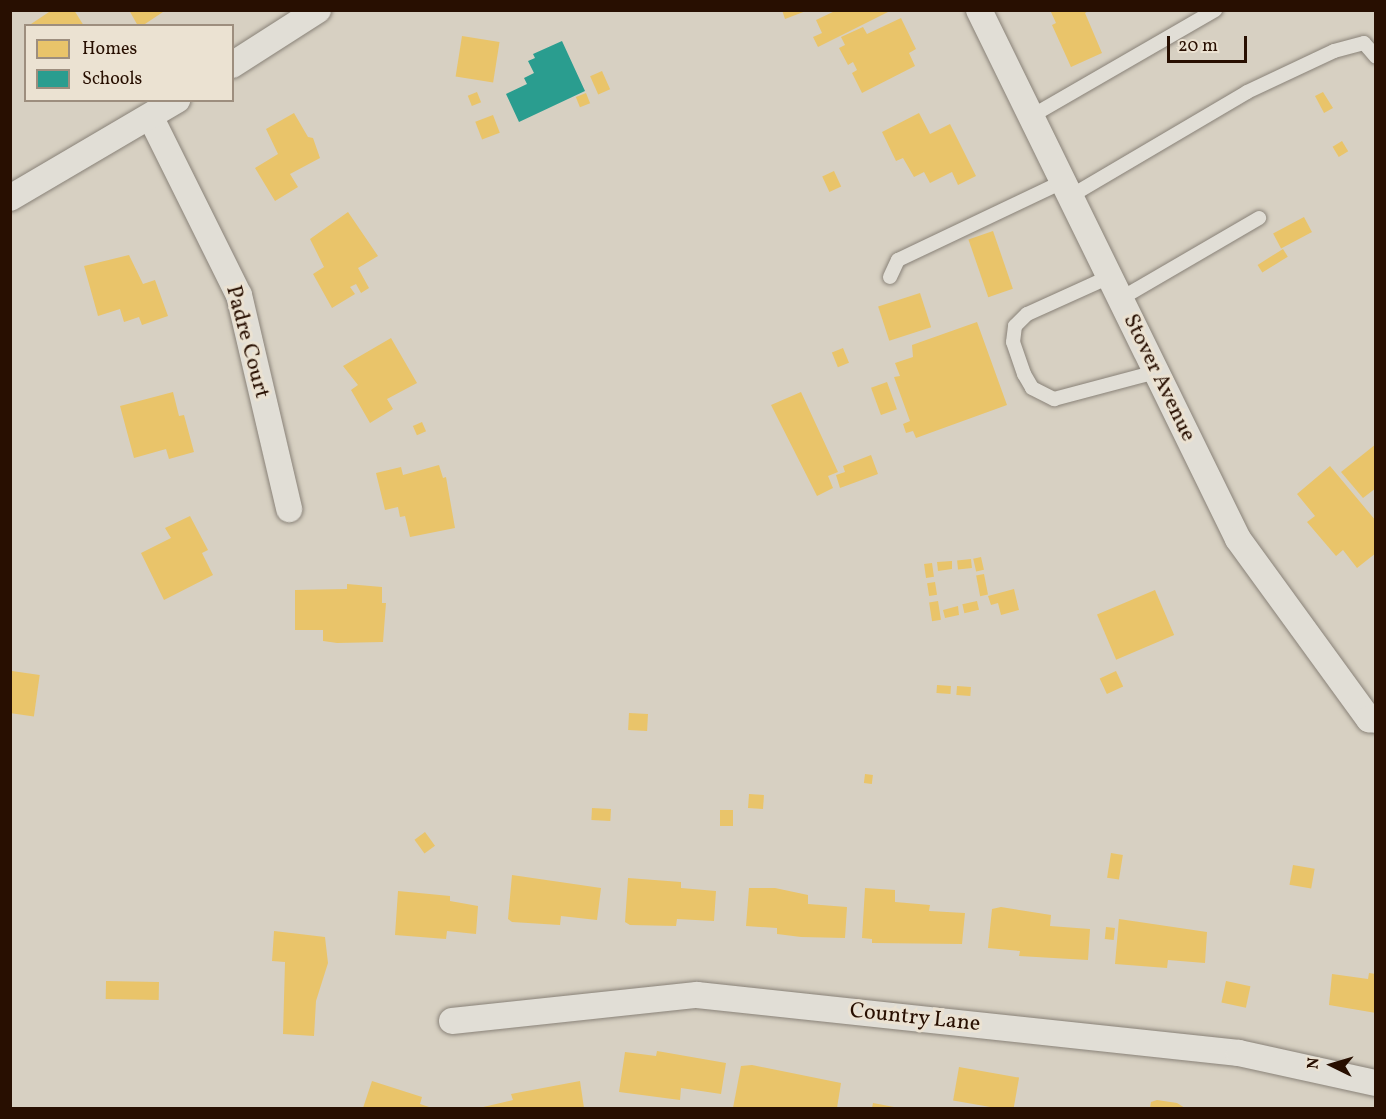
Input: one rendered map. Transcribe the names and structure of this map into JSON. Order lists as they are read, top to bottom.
{
  "streets": {
    "street": ["Padre Court", "Stover Avenue", "Country Lane"]
  },
  "legend": ["Homes", "Schools"],
  "scale_bar": "20 m",
  "north": "left"
}
